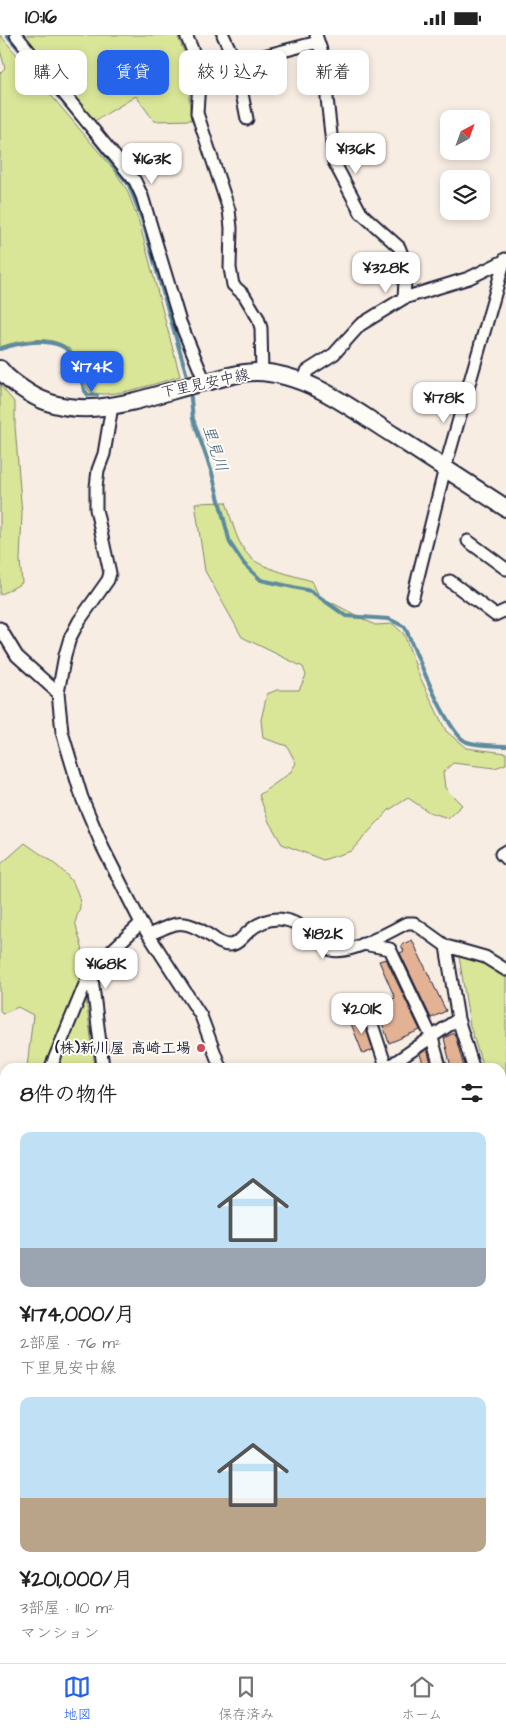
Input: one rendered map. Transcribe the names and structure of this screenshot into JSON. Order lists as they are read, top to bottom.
{
  "streets": {
    "main road": ["下里見安中線"]
  },
  "water": ["里見川"],
  "places": ["(株)新川屋 高崎工場"],
  "north": "top right",
  "page": {
    "status": "10:16",
    "chip": [
      "購入",
      "賃貸",
      "絞り込み",
      "新着"
    ],
    "price": [
      "¥136K",
      "¥163K",
      "¥328K",
      "¥174K",
      "¥178K",
      "¥182K",
      "¥168K",
      "¥201K"
    ],
    "heading": "8件の物件",
    "list": [
      {
        "name": "¥174,000/月",
        "note": "2部屋 · 76 m² · 下里見安中線"
      },
      {
        "name": "¥201,000/月",
        "note": "3部屋 · 110 m² · マンション"
      }
    ],
    "tabs": ["地図", "保存済み", "ホーム"]
  }
}
